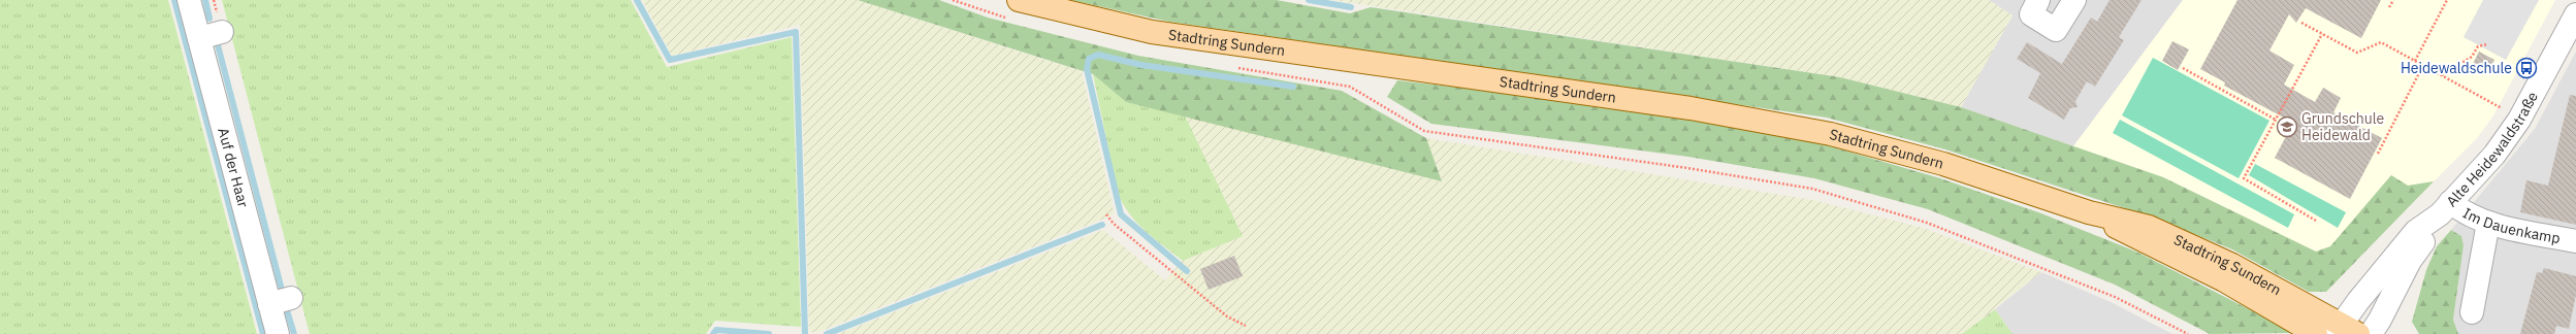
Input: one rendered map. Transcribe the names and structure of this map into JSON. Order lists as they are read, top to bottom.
{
  "streets": {
    "main road": ["Stadtring Sundern"],
    "street": ["Alte Heidewaldstraße", "Auf der Haar", "Im Dauenkamp"]
  },
  "crossings": [
    ["Stadtring Sundern", "Alte Heidewaldstraße"],
    ["Alte Heidewaldstraße", "Im Dauenkamp"]
  ],
  "places": {
    "bus stop": ["Heidewaldschule"],
    "school or university": ["Grundschule Heidewald"]
  }
}
